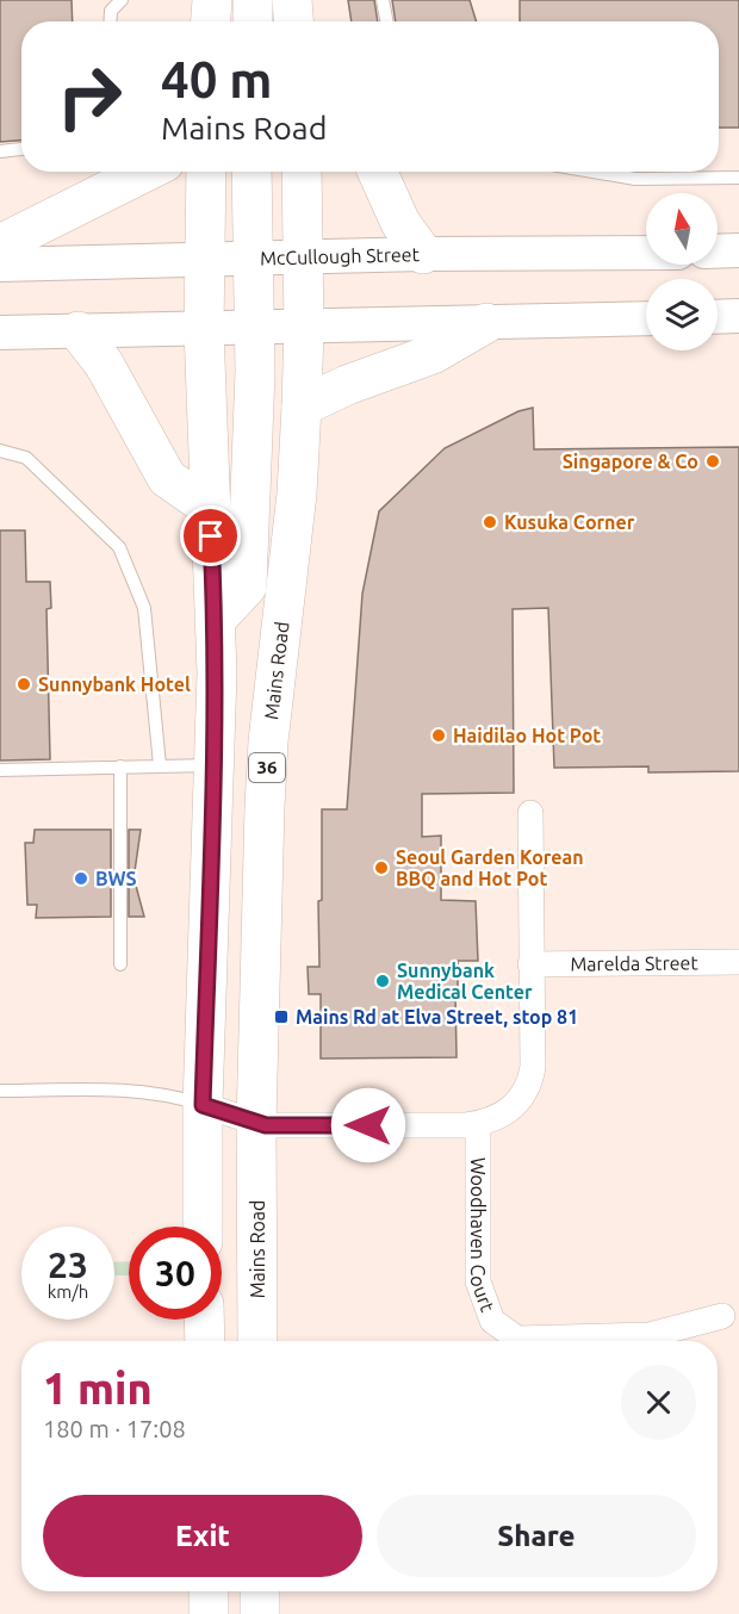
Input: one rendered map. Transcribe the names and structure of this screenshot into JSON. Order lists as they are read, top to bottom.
{
  "streets": {
    "main road": ["McCullough Street", "Mains Road", "36"],
    "street": ["Marelda Street", "Woodhaven Court"]
  },
  "crossings": [
    ["McCullough Street", "Mains Road"]
  ],
  "places": {
    "other": [
      "Singapore & Co",
      "Kusuka Corner",
      "Sunnybank Hotel",
      "Haidilao Hot Pot",
      "Seoul Garden Korean BBQ and Hot Pot",
      "BWS",
      "Sunnybank Medical Center"
    ],
    "transit": ["Mains Rd at Elva Street, stop 81"]
  },
  "north": "top",
  "page": {
    "turn": ["40 m", "Mains Road"],
    "speed": "23 km/h",
    "limit": "30",
    "heading": ["1 min", "180 m · 17:08"],
    "buttons": ["Exit", "Share"]
  }
}
